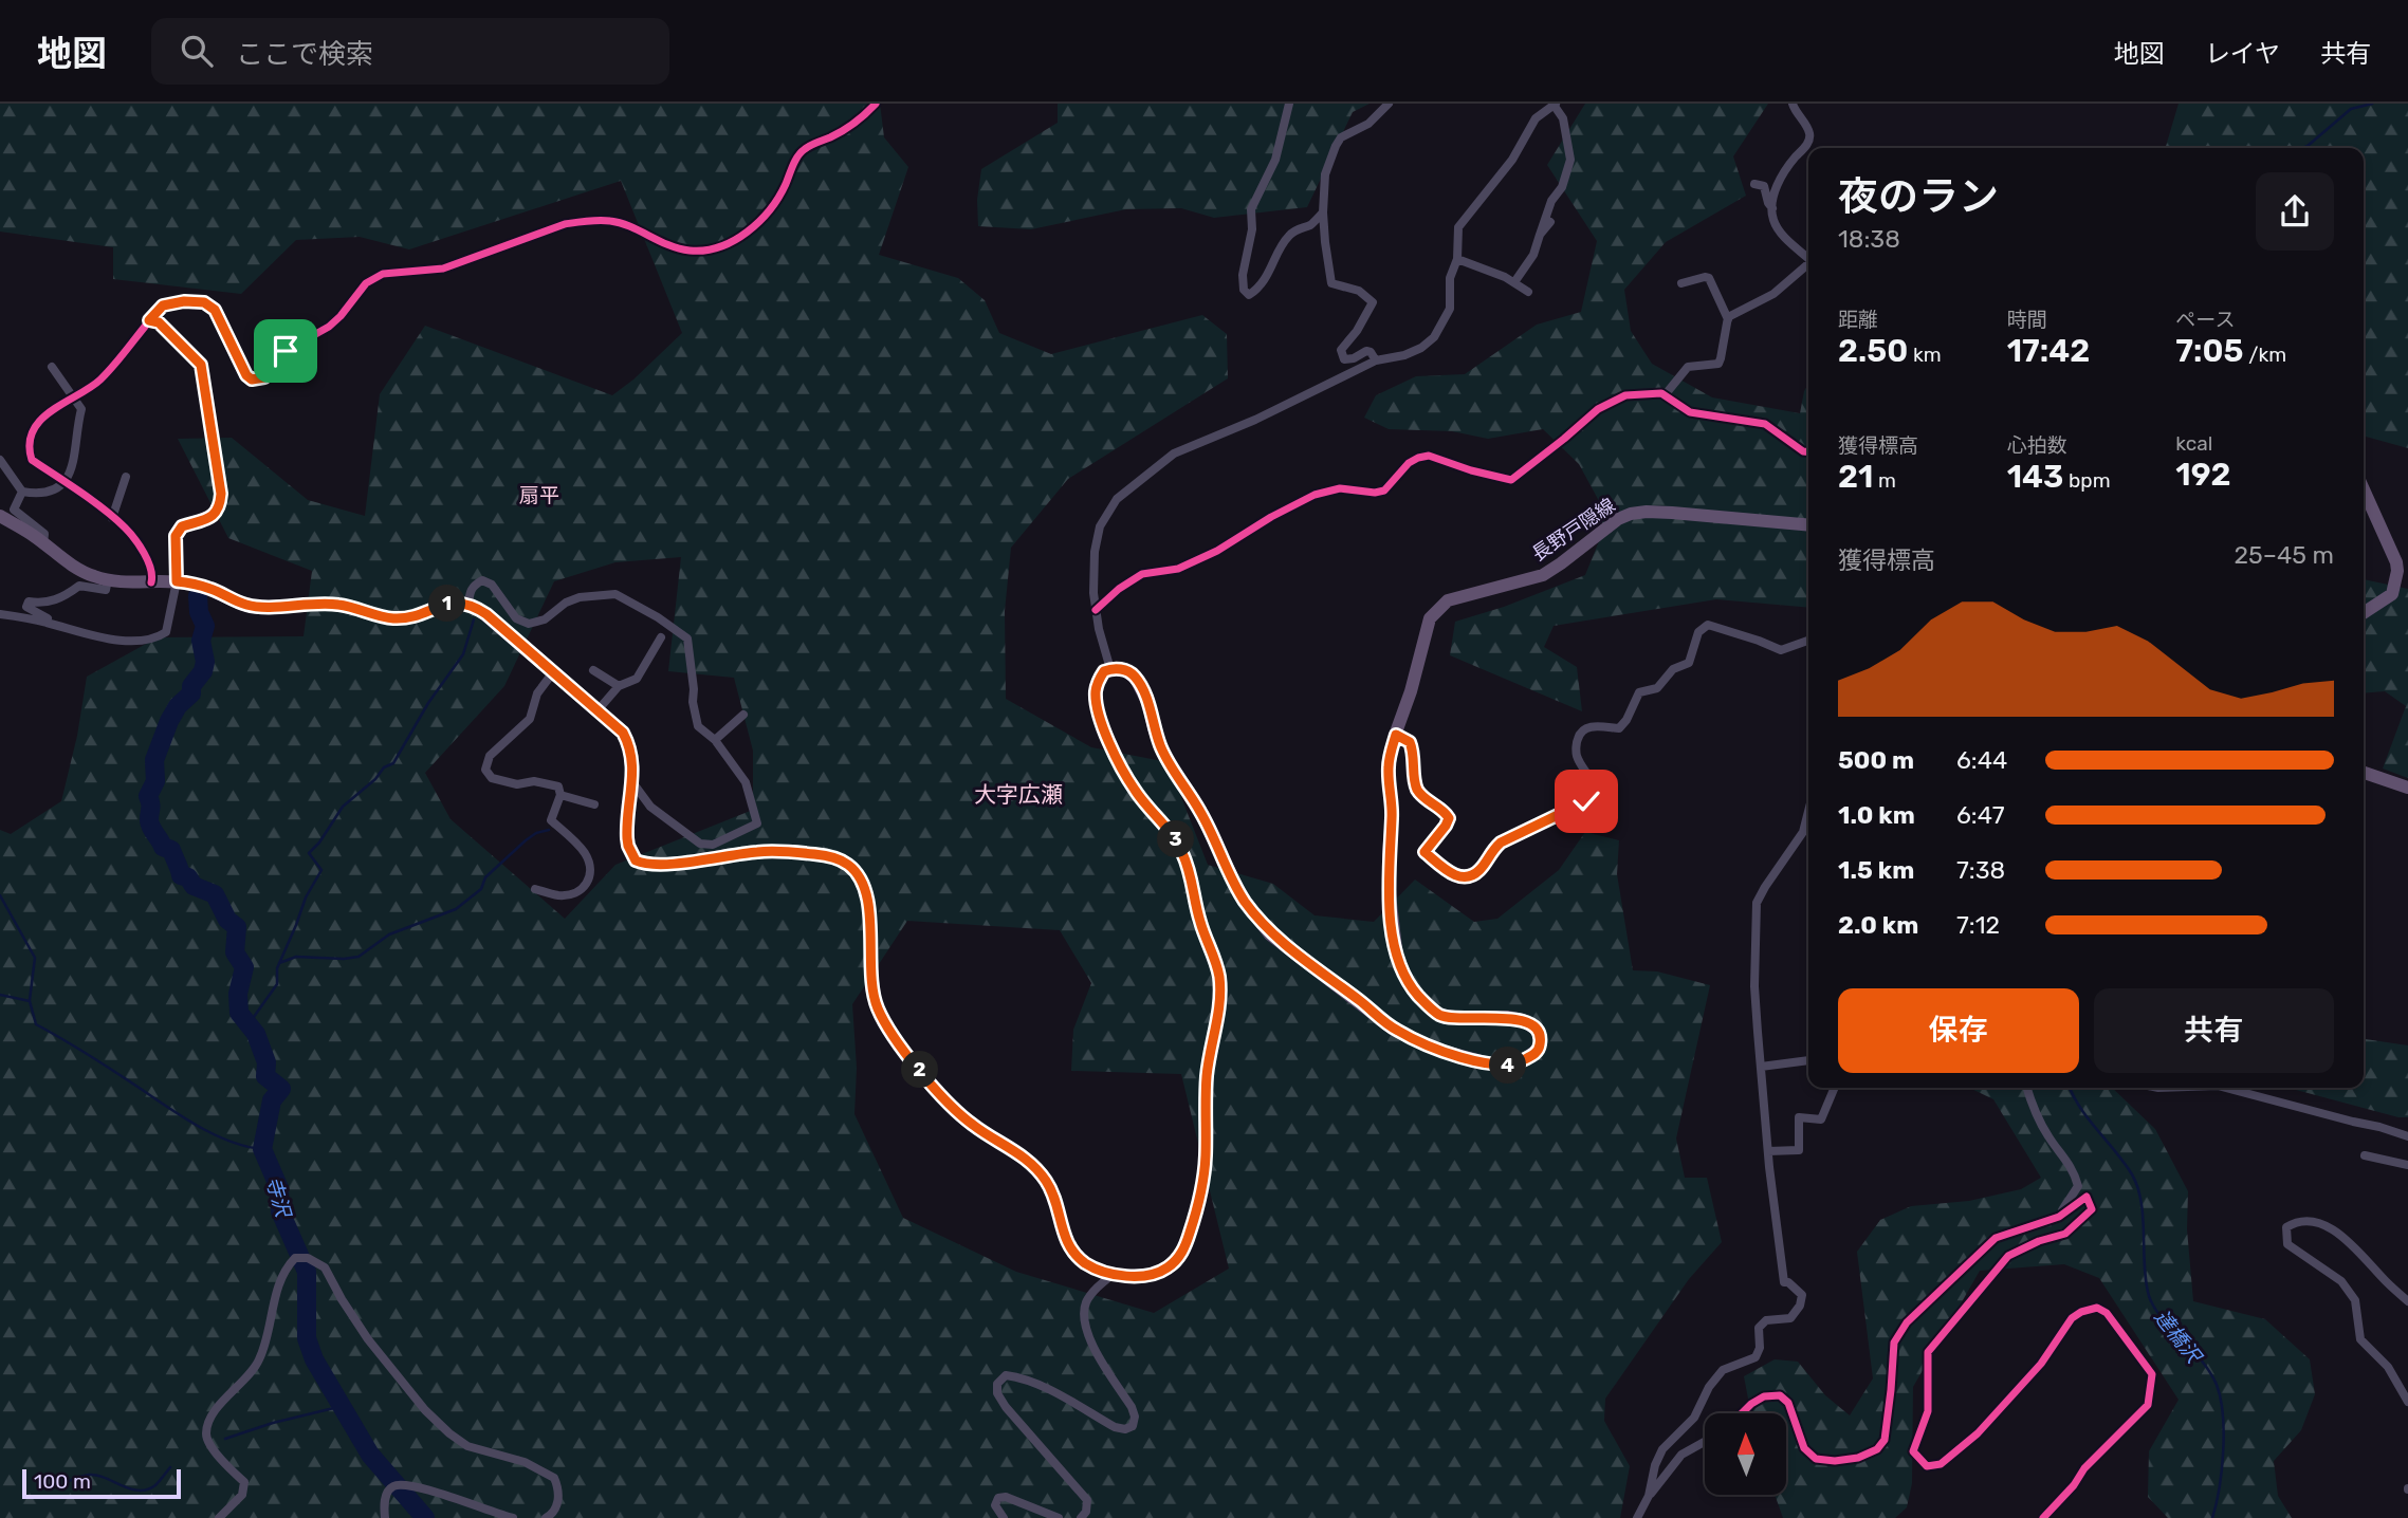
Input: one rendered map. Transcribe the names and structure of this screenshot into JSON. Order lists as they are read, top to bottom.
{
  "streets": {
    "main road": ["長野戸隠線"]
  },
  "districts": ["扇平", "大字広瀬"],
  "water": ["寺沢", "達橋沢"],
  "scale_bar": "100 m",
  "north": "top",
  "page": {
    "header": "地図",
    "search": "ここで検索",
    "nav": ["地図", "レイヤ", "共有"],
    "heading": ["夜のラン", "18:38"],
    "stats": [
      ["距離", "2.50 km"],
      ["時間", "17:42"],
      ["ペース", "7:05 /km"],
      ["獲得標高", "21 m"],
      ["心拍数", "143 bpm"],
      ["kcal", "192"]
    ],
    "chart": ["獲得標高", "25–45 m"],
    "pins": [
      "1",
      "3",
      "4",
      "2"
    ],
    "list": [
      {
        "name": "500 m",
        "note": "6:44"
      },
      {
        "name": "1.0 km",
        "note": "6:47"
      },
      {
        "name": "1.5 km",
        "note": "7:38"
      },
      {
        "name": "2.0 km",
        "note": "7:12"
      }
    ],
    "buttons": ["保存", "共有"],
    "scale": "100 m"
  }
}
